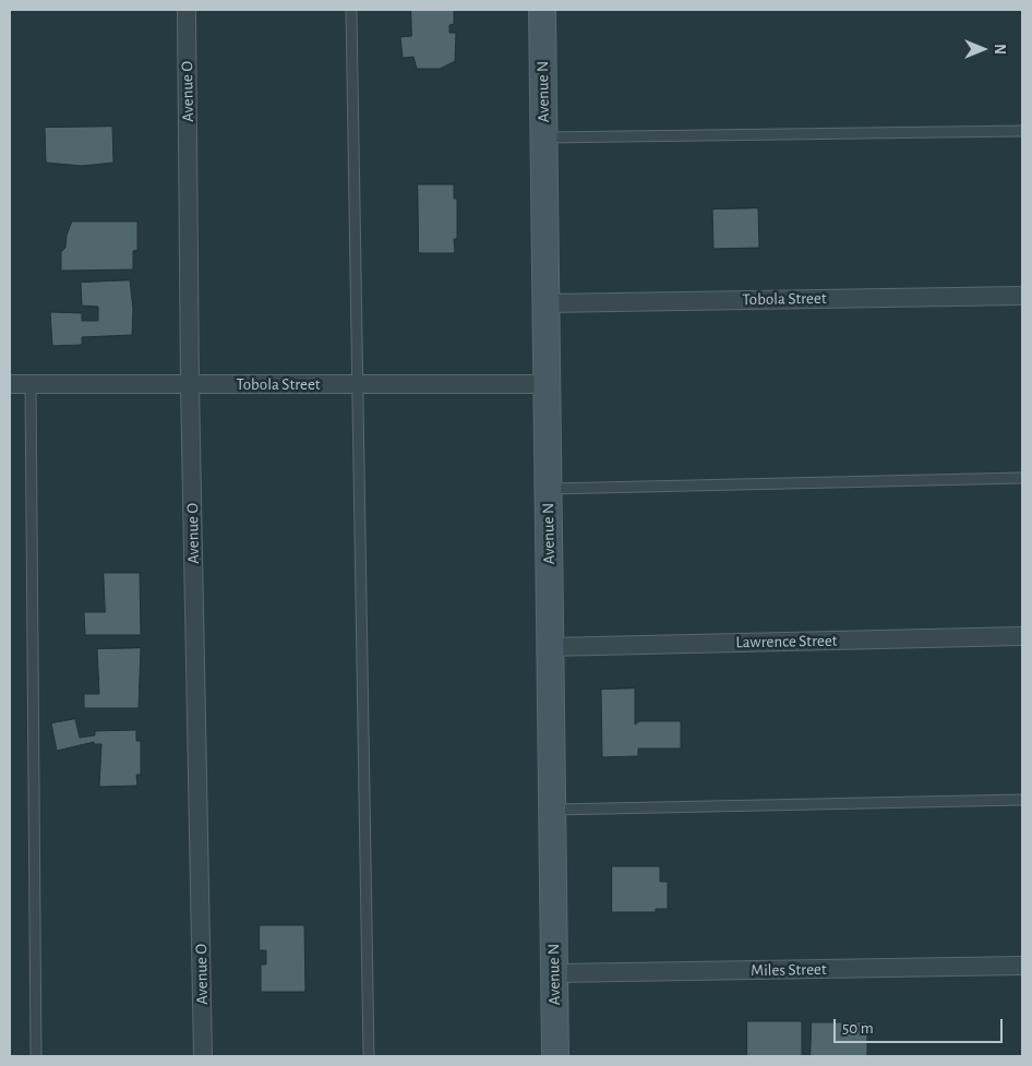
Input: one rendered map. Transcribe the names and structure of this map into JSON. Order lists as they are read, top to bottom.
{
  "streets": {
    "street": [
      "Avenue O",
      "Avenue N",
      "Tobola Street",
      "Lawrence Street",
      "Miles Street"
    ]
  },
  "crossings": [
    ["Avenue O", "Tobola Street"],
    ["Avenue N", "Tobola Street"],
    ["Avenue N", "Lawrence Street"],
    ["Avenue N", "Miles Street"]
  ],
  "scale_bar": "50 m",
  "north": "right"
}
